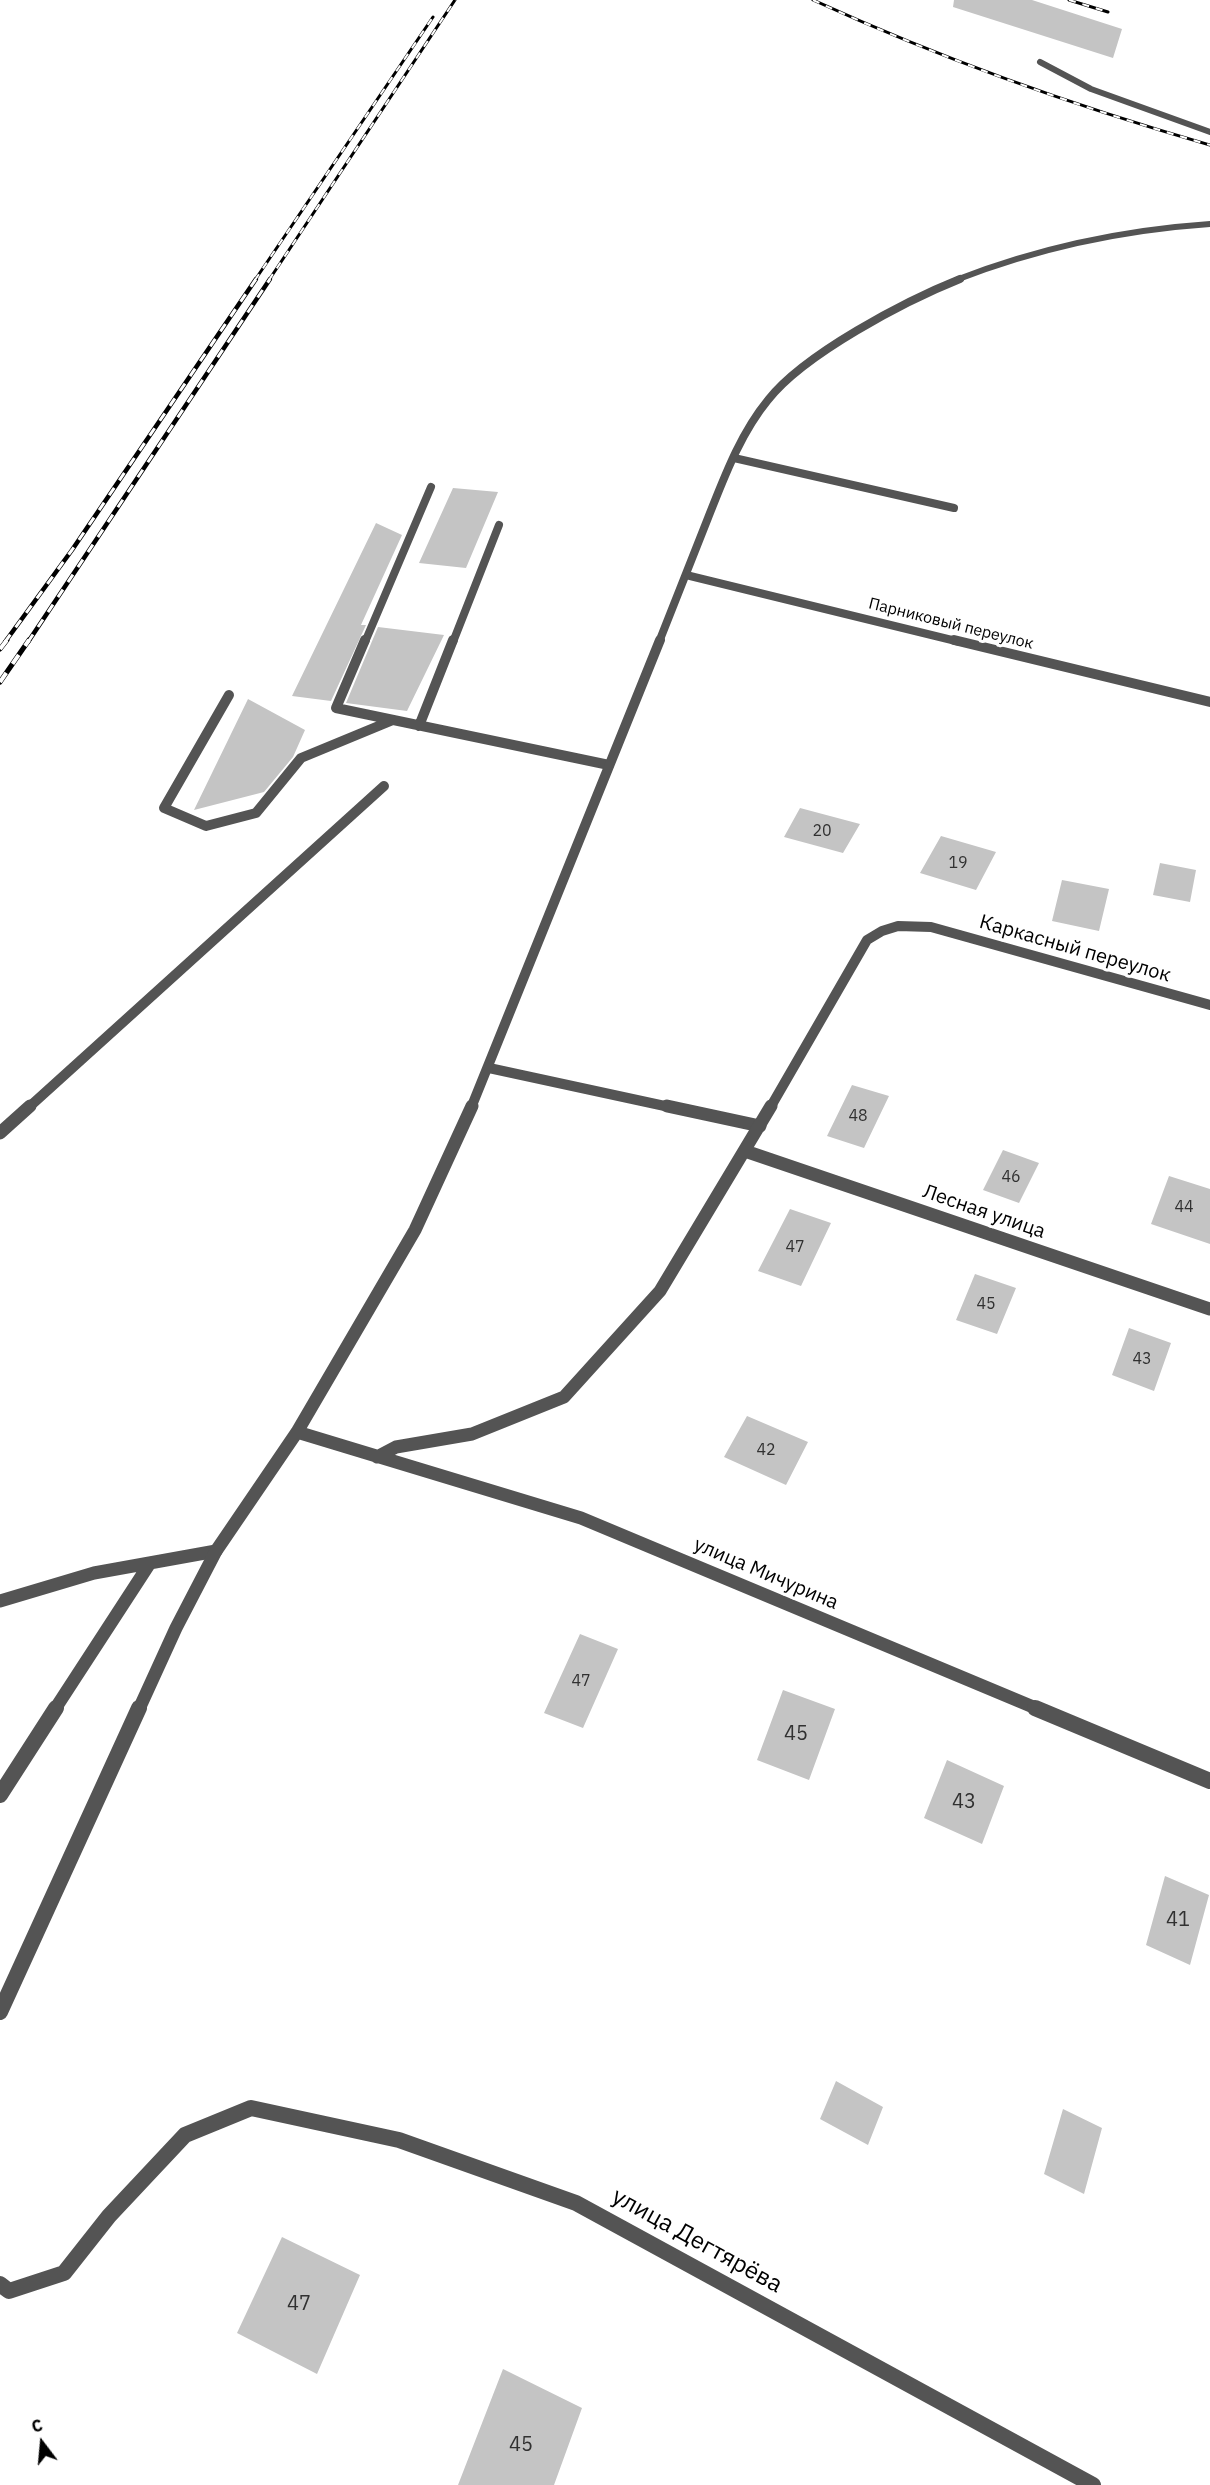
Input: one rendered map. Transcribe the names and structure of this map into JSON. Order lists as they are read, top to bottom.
{
  "streets": {
    "street": [
      "Парниковый переулок",
      "Каркасный переулок",
      "Лесная улица",
      "улица Мичурина",
      "улица Дегтярёва"
    ]
  },
  "crossings": [
    ["Каркасный переулок", "Лесная улица"],
    ["Каркасный переулок", "улица Мичурина"]
  ],
  "house_numbers": [
    "20",
    "19",
    "48",
    "46",
    "44",
    "47",
    "45",
    "43",
    "42",
    "47",
    "45",
    "43",
    "41",
    "47",
    "45"
  ],
  "north": "top"
}
